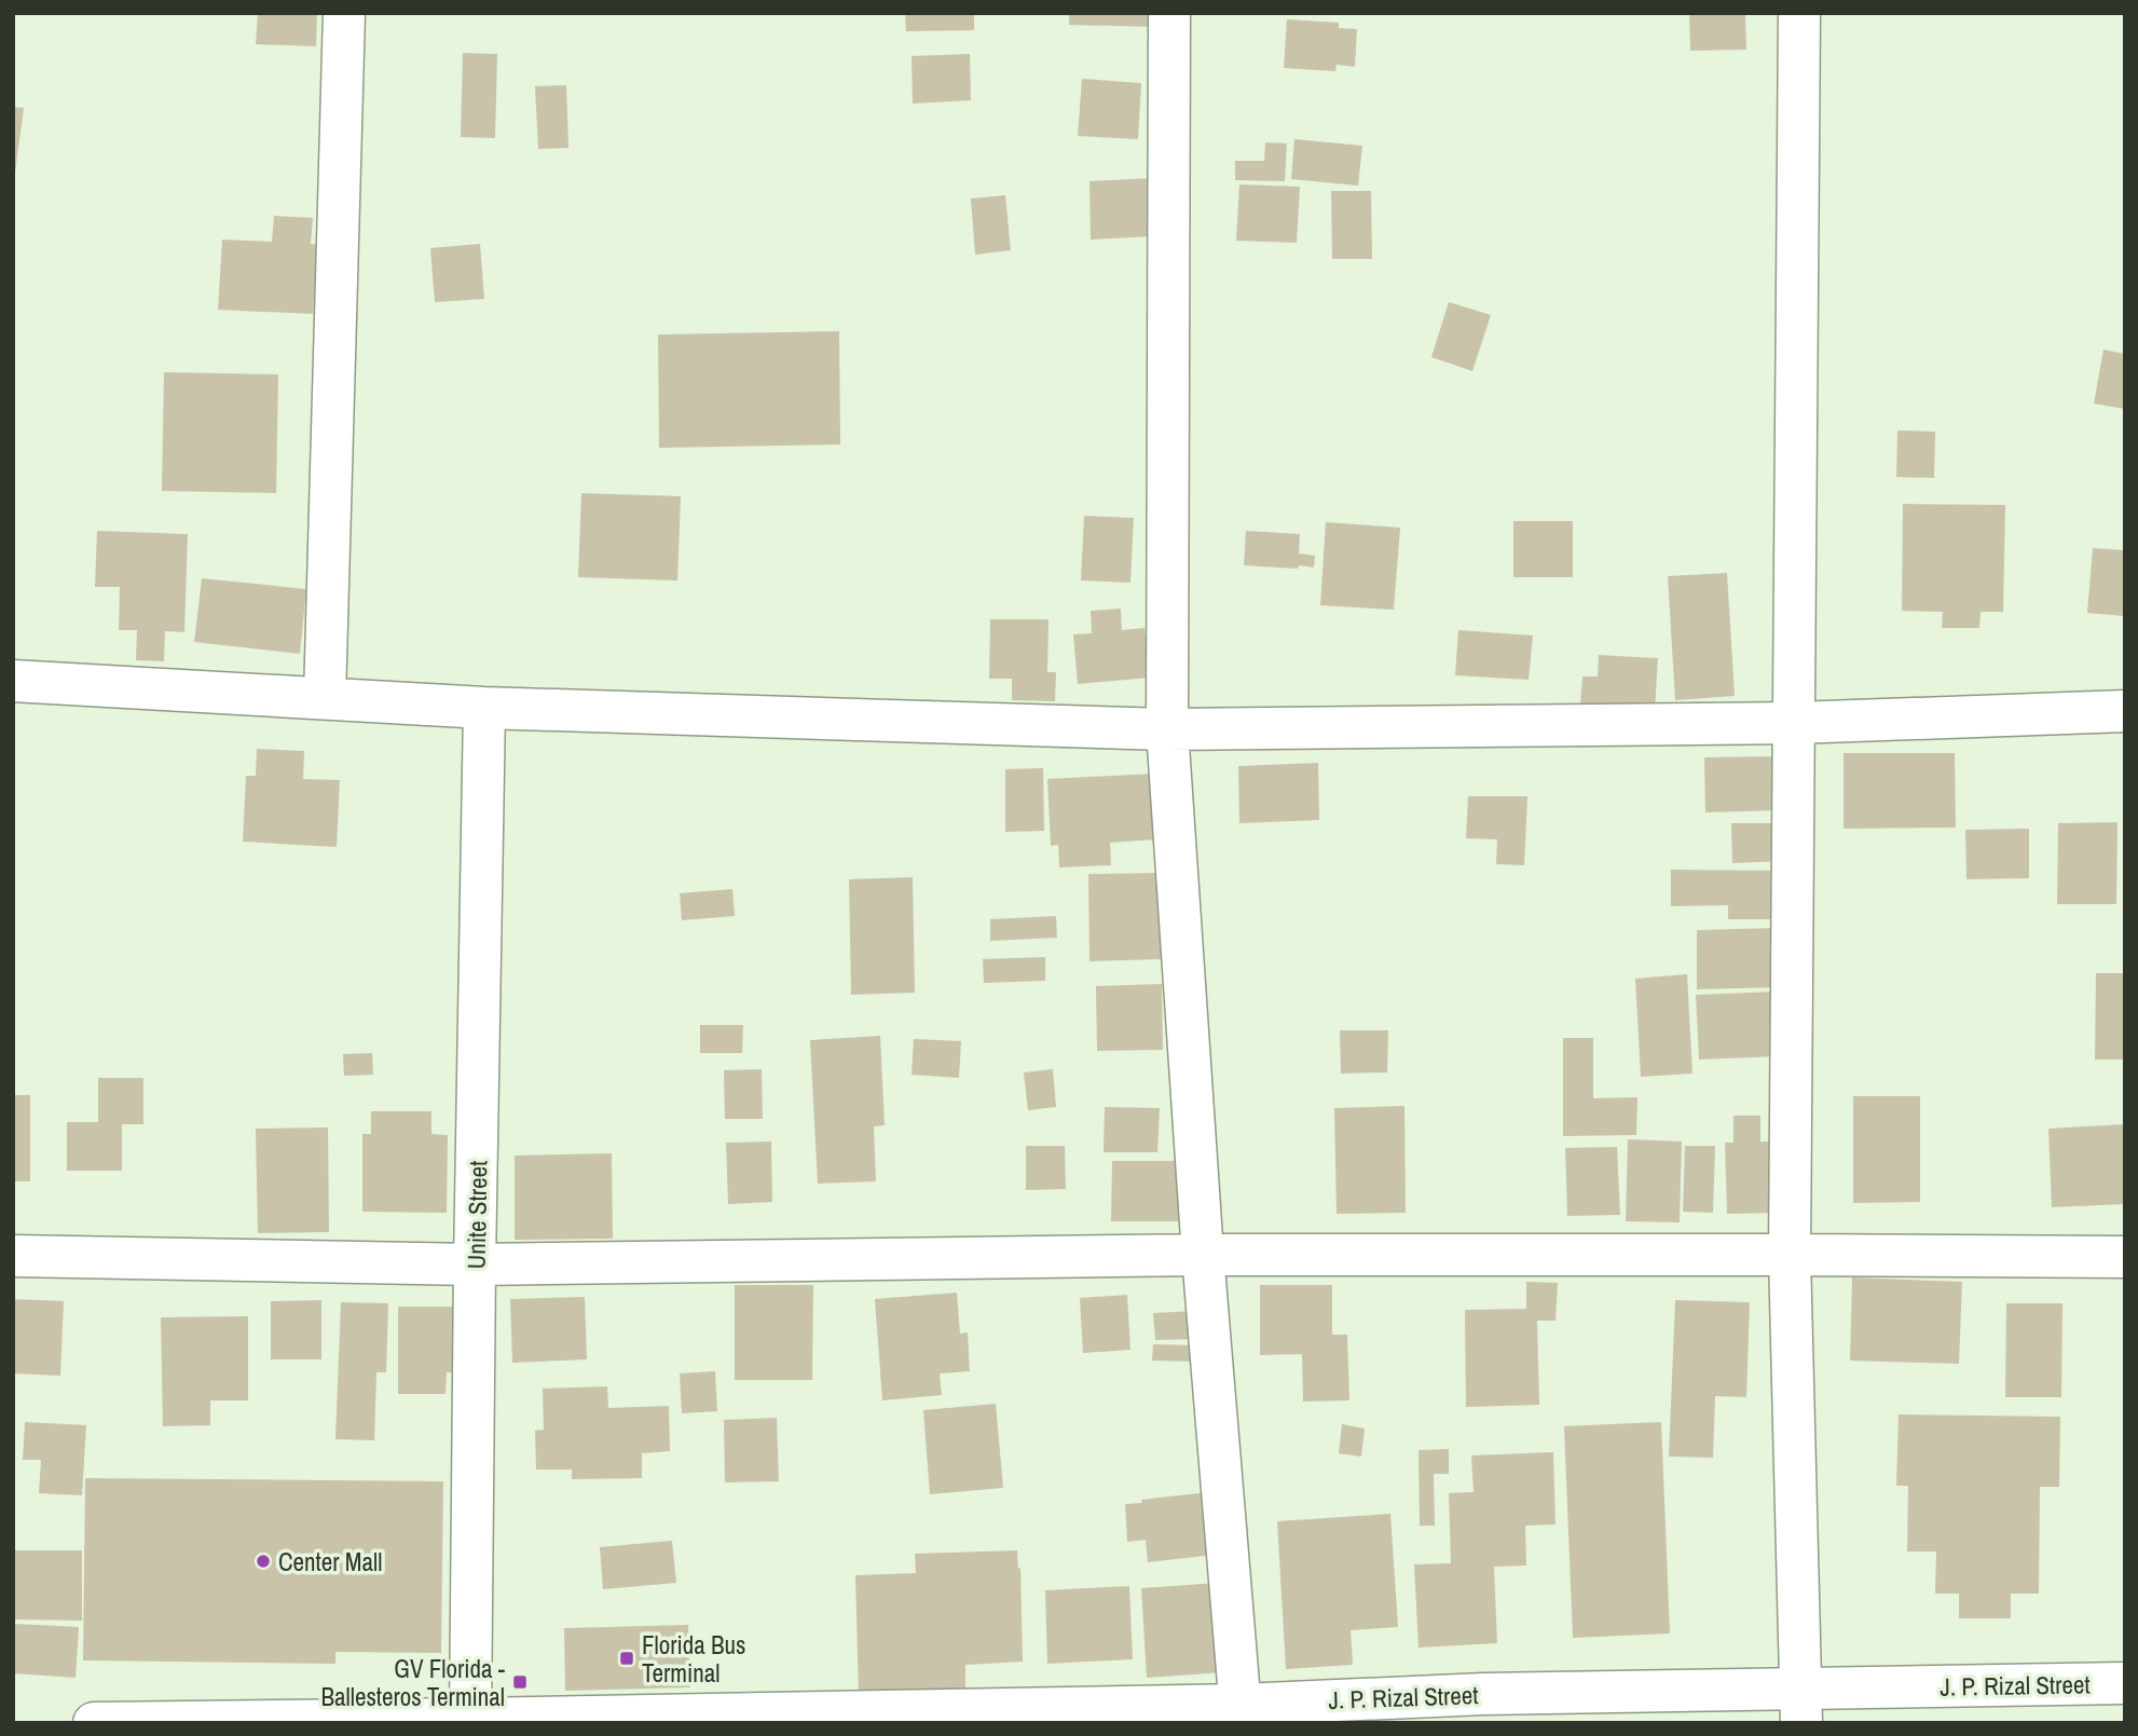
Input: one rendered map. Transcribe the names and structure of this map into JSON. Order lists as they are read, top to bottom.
{
  "streets": {
    "street": ["Unite Street", "J. P. Rizal Street"]
  },
  "crossings": [
    ["Unite Street", "J. P. Rizal Street"]
  ],
  "places": {
    "other": ["Center Mall"],
    "transit": ["Florida Bus Terminal", "GV Florida - Ballesteros Terminal"]
  }
}
